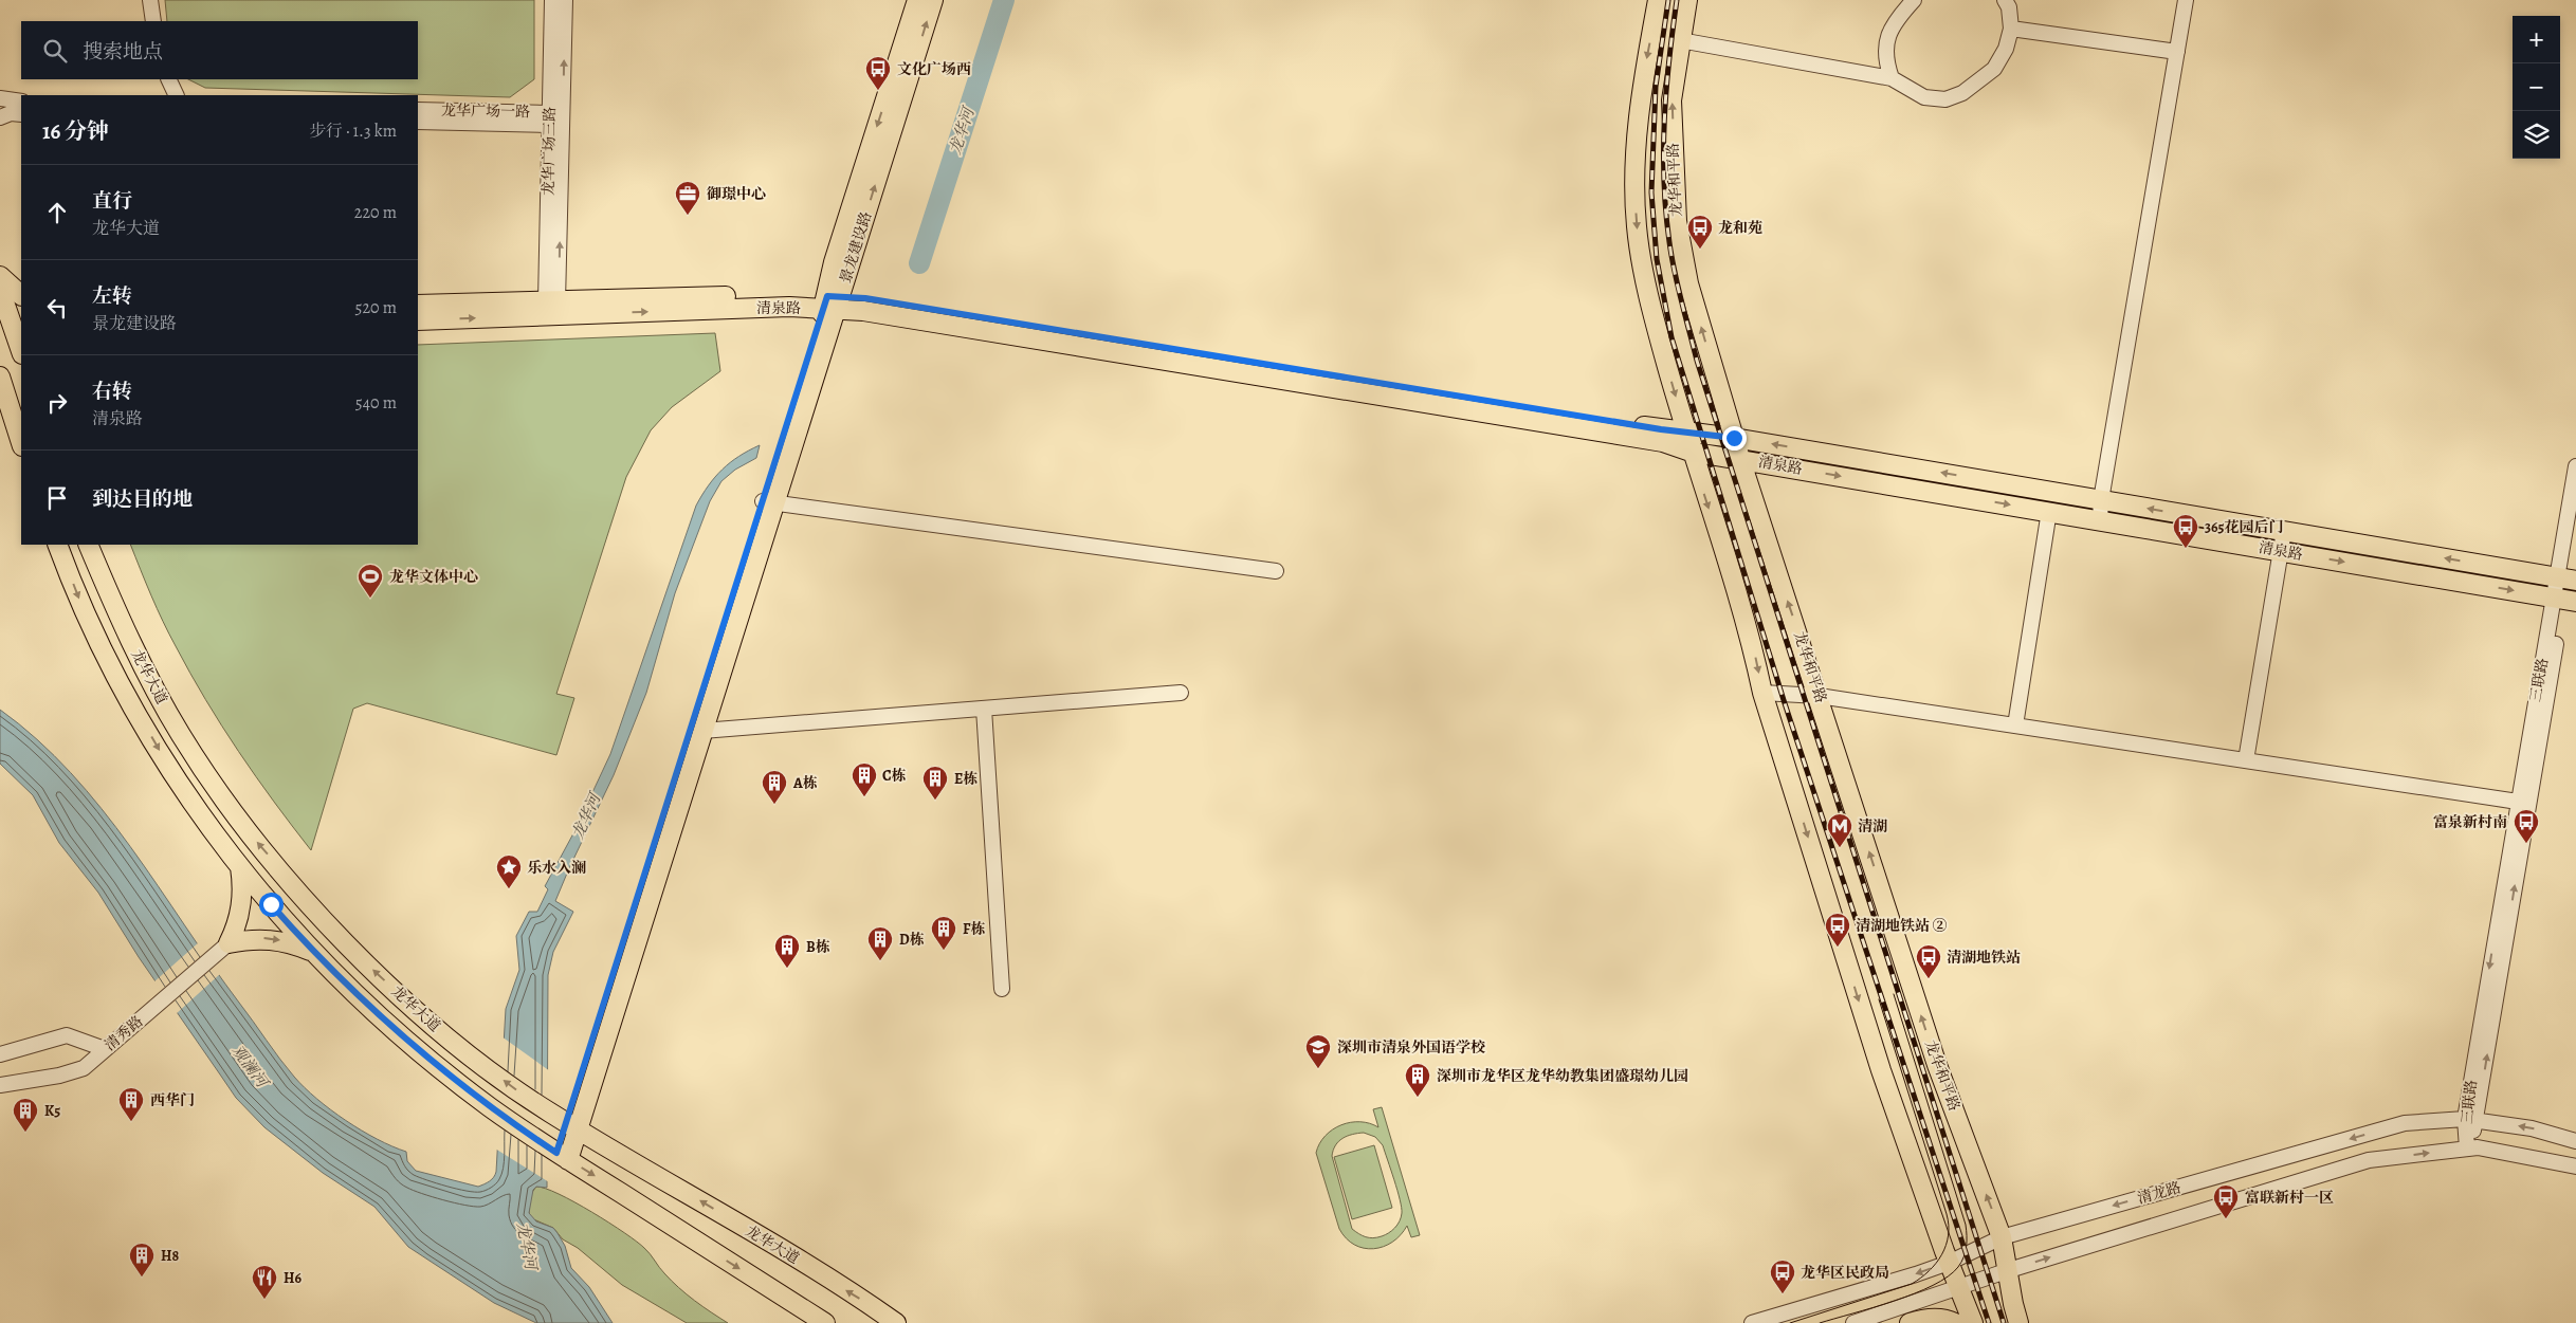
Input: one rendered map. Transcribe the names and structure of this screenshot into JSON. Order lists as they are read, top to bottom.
{
  "streets": {
    "main road": [
      "龙华和平路",
      "景龙建设路",
      "清泉路",
      "龙华大道"
    ],
    "street": [
      "龙华广场一路",
      "龙华广场三路",
      "三联路",
      "清秀路",
      "清龙路"
    ]
  },
  "crossings": [
    ["龙华广场一路", "龙华广场三路"],
    ["龙华广场三路", "清泉路"],
    ["龙华和平路", "清泉路"],
    ["龙华和平路", "清龙路"],
    ["景龙建设路", "清泉路"],
    ["景龙建设路", "龙华大道"],
    ["清泉路", "三联路"],
    ["三联路", "清龙路"]
  ],
  "water": ["龙华河", "观澜河"],
  "places": {
    "bus stop": [
      "文化广场西",
      "龙和苑",
      "365花园后门",
      "富泉新村南",
      "清湖地铁站 ②",
      "清湖地铁站",
      "富联新村一区",
      "龙华区民政局"
    ],
    "office": ["御璟中心"],
    "sports": ["龙华文体中心"],
    "building": [
      "C栋",
      "E栋",
      "A栋",
      "F栋",
      "D栋",
      "B栋",
      "深圳市龙华区龙华幼教集团盛璟幼儿园",
      "西华门",
      "K5",
      "H8"
    ],
    "metro station": ["清湖"],
    "place": ["乐水入澜"],
    "school or university": ["深圳市清泉外国语学校"],
    "restaurant": ["H6"]
  },
  "page": {
    "map_buttons": ["+", "−"],
    "search": "搜索地点",
    "heading": ["16 分钟", "步行 · 1.3 km"],
    "list": [
      ["直行", "龙华大道", "220 m"],
      ["左转", "景龙建设路", "520 m"],
      ["右转", "清泉路", "540 m"],
      "到达目的地"
    ]
  }
}
